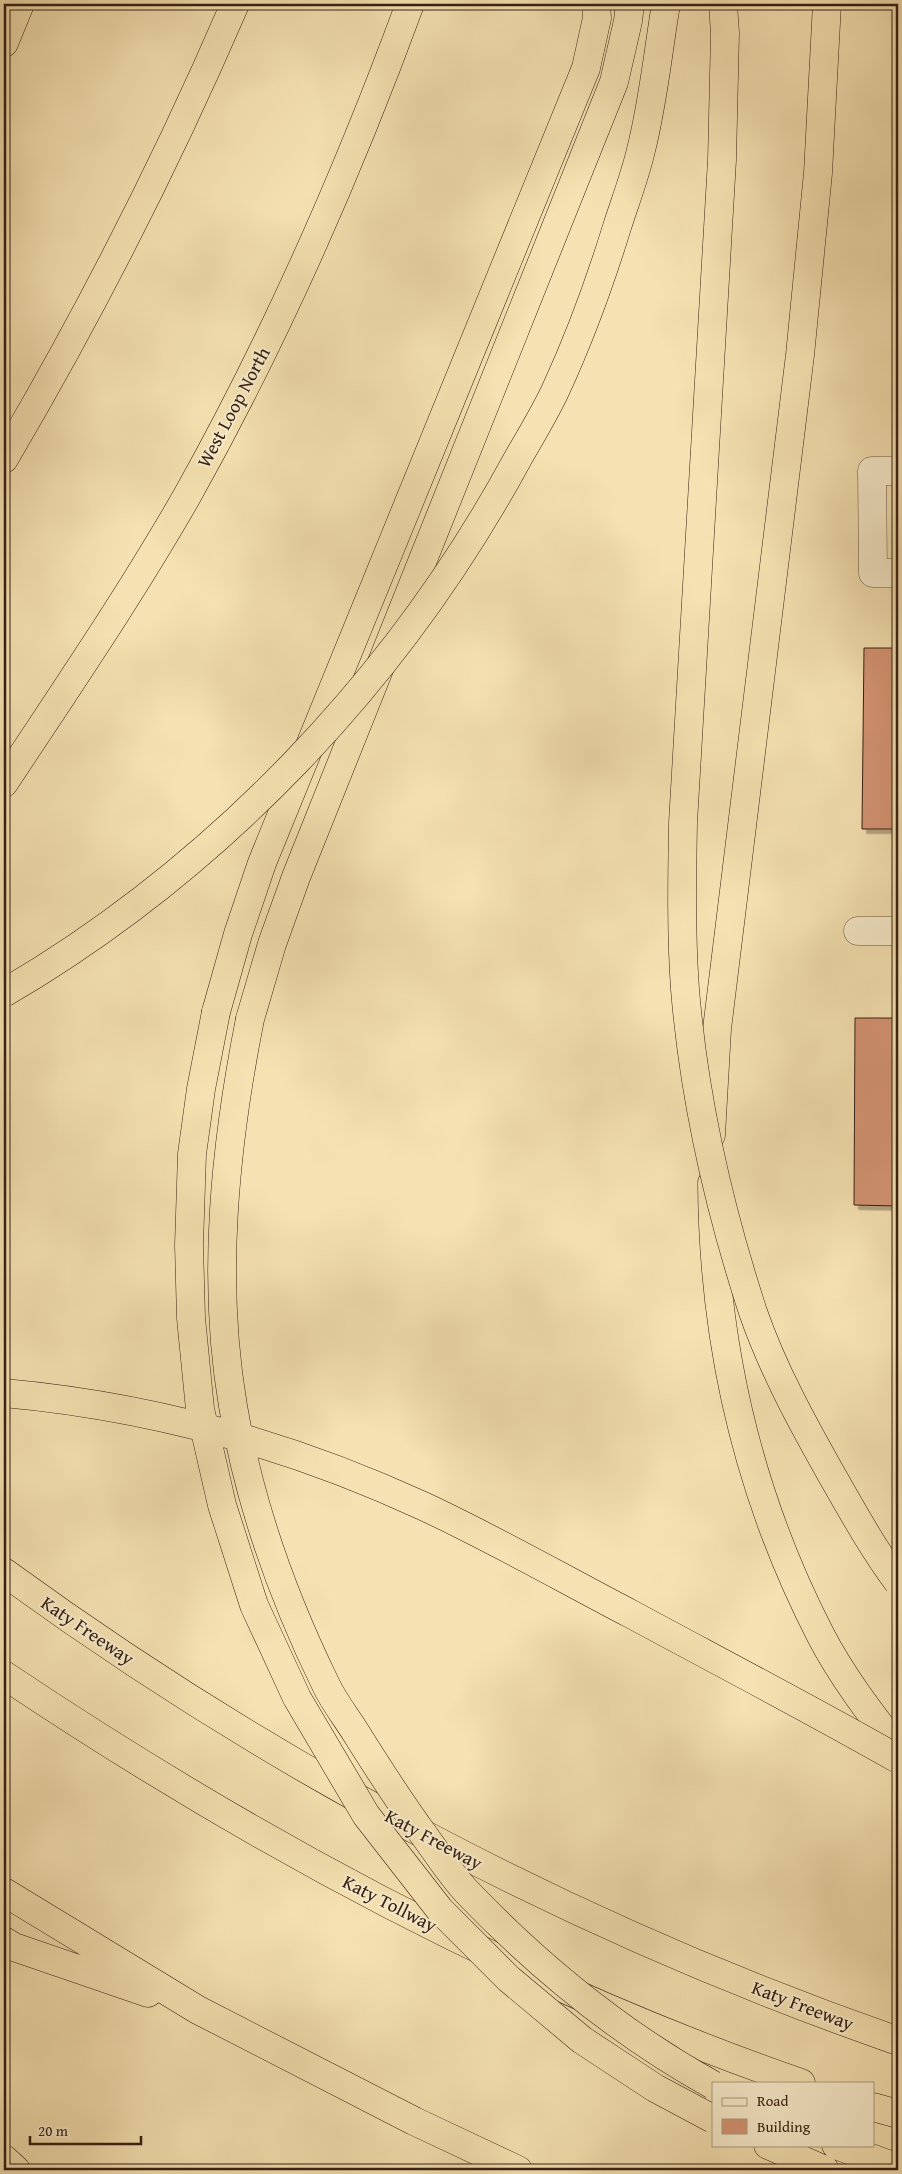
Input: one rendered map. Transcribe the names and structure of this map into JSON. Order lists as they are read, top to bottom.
{
  "streets": {
    "highway": ["West Loop North", "Katy Freeway", "Katy Tollway"]
  },
  "legend": ["Road", "Building"],
  "scale_bar": "20 m"
}
